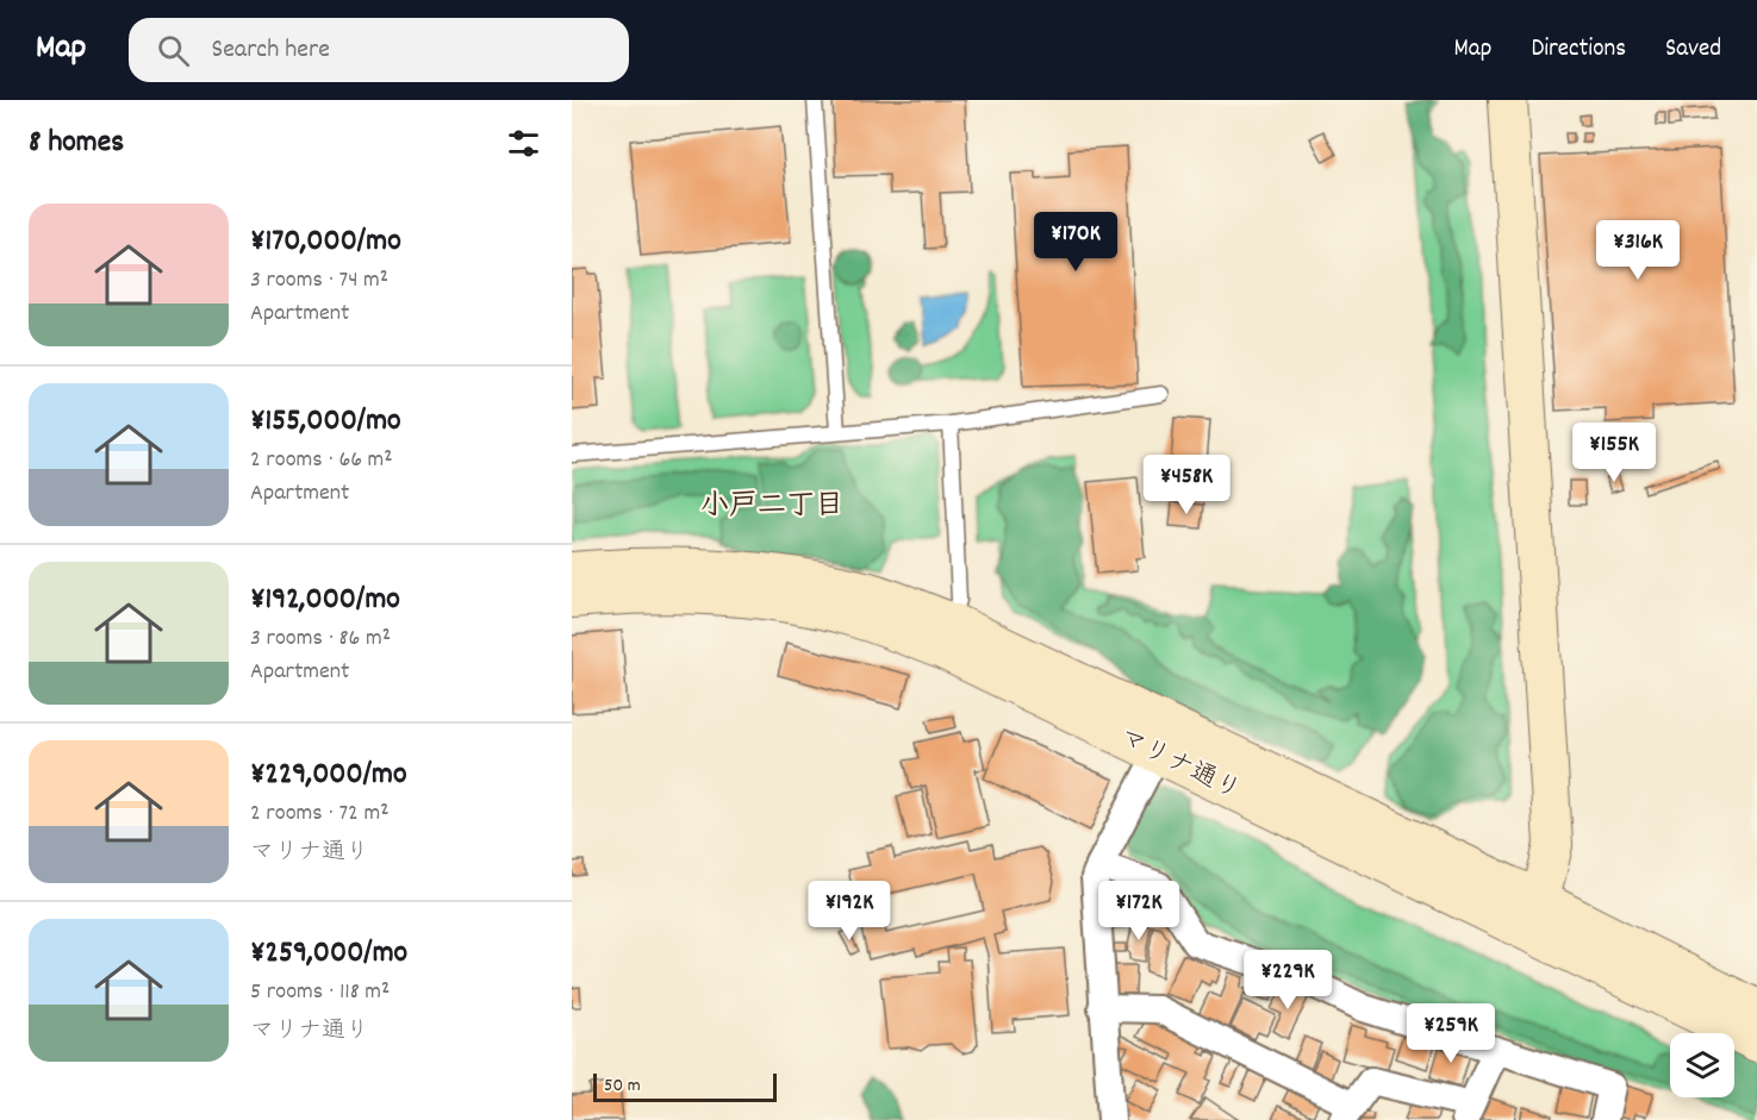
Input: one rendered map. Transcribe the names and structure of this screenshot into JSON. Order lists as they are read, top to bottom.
{
  "streets": {
    "street": ["マリナ通り"]
  },
  "districts": ["小戸二丁目"],
  "scale_bar": "50 m",
  "page": {
    "header": "Map",
    "search": "Search here",
    "nav": ["Map", "Directions", "Saved"],
    "heading": "8 homes",
    "list": [
      {
        "name": "¥170,000/mo",
        "note": "3 rooms · 74 m² · Apartment"
      },
      {
        "name": "¥155,000/mo",
        "note": "2 rooms · 66 m² · Apartment"
      },
      {
        "name": "¥192,000/mo",
        "note": "3 rooms · 86 m² · Apartment"
      },
      {
        "name": "¥229,000/mo",
        "note": "2 rooms · 72 m² · マリナ通り"
      },
      {
        "name": "¥259,000/mo",
        "note": "5 rooms · 118 m² · マリナ通り"
      }
    ],
    "price": [
      "¥170K",
      "¥316K",
      "¥155K",
      "¥458K",
      "¥192K",
      "¥172K",
      "¥229K",
      "¥259K"
    ],
    "scale": "50 m"
  }
}
